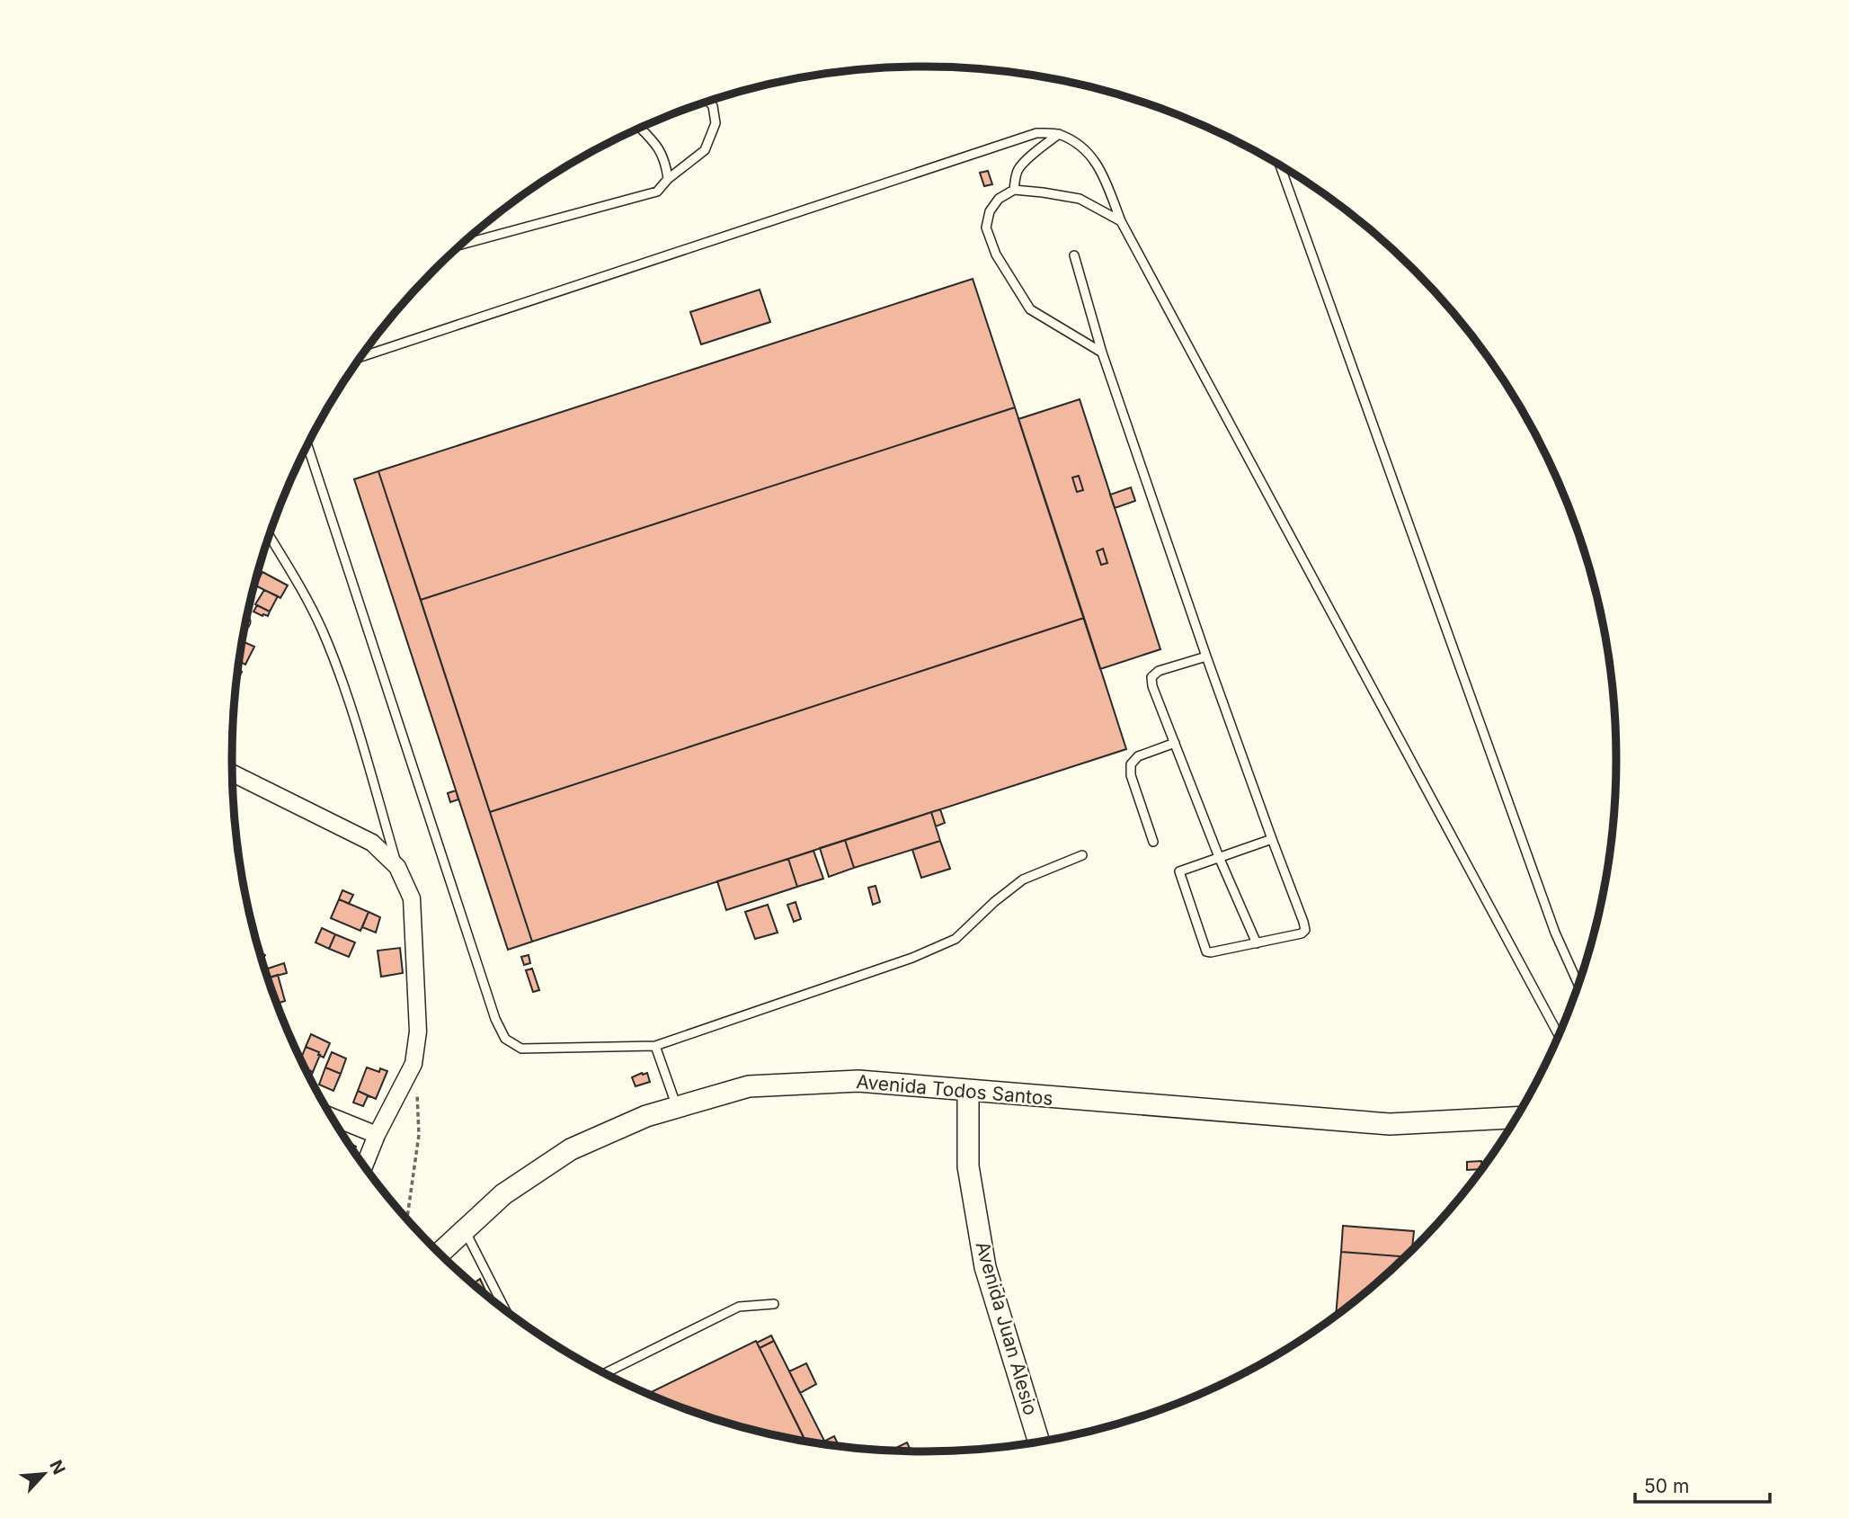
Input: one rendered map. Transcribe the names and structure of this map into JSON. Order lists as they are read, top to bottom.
{
  "streets": {
    "street": ["Avenida Todos Santos", "Avenida Juan Alesio"]
  },
  "crossings": [
    ["Avenida Todos Santos", "Avenida Juan Alesio"]
  ],
  "scale_bar": "50 m",
  "north": "top right"
}
